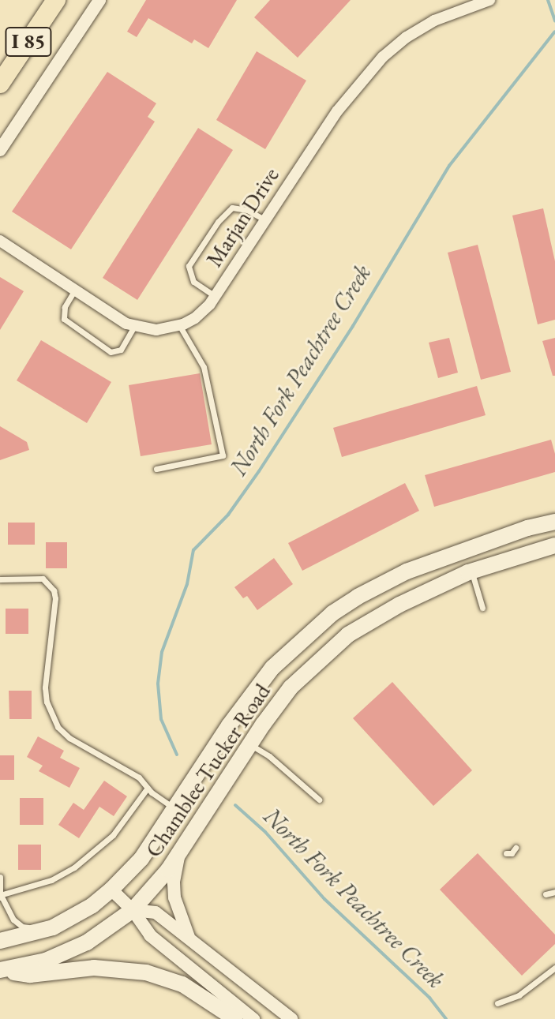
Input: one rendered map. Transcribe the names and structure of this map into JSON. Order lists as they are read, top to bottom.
{
  "streets": {
    "highway": ["I 85"],
    "main road": ["Chamblee Tucker Road"],
    "street": ["Marjan Drive"]
  },
  "water": ["North Fork Peachtree Creek"]
}
